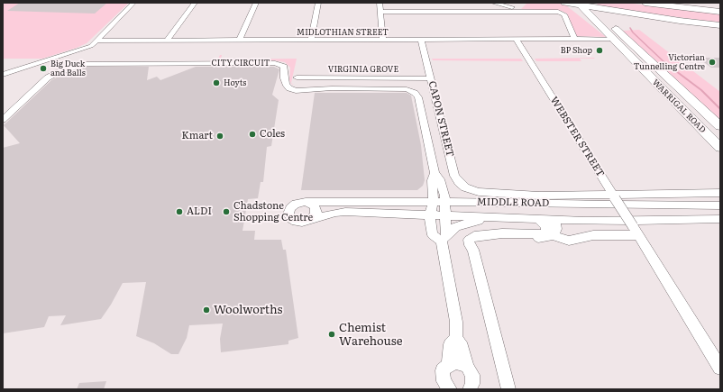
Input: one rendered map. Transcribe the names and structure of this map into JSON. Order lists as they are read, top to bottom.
{
  "streets": {
    "highway": ["WARRIGAL ROAD"],
    "street": [
      "MIDLOTHIAN STREET",
      "CITY CIRCUIT",
      "VIRGINIA GROVE",
      "CAPON STREET",
      "WEBSTER STREET",
      "MIDDLE ROAD"
    ]
  },
  "crossings": [
    ["MIDLOTHIAN STREET", "WARRIGAL ROAD"],
    ["MIDLOTHIAN STREET", "CAPON STREET"],
    ["MIDLOTHIAN STREET", "WEBSTER STREET"],
    ["CITY CIRCUIT", "MIDDLE ROAD"],
    ["VIRGINIA GROVE", "CAPON STREET"],
    ["CAPON STREET", "MIDDLE ROAD"],
    ["WEBSTER STREET", "MIDDLE ROAD"]
  ],
  "places": [
    "BP Shop",
    "Victorian Tunnelling Centre",
    "Big Duck and Balls",
    "Hoyts",
    "Coles",
    "Kmart",
    "ALDI",
    "Chadstone Shopping Centre",
    "Woolworths",
    "Chemist Warehouse"
  ]
}
